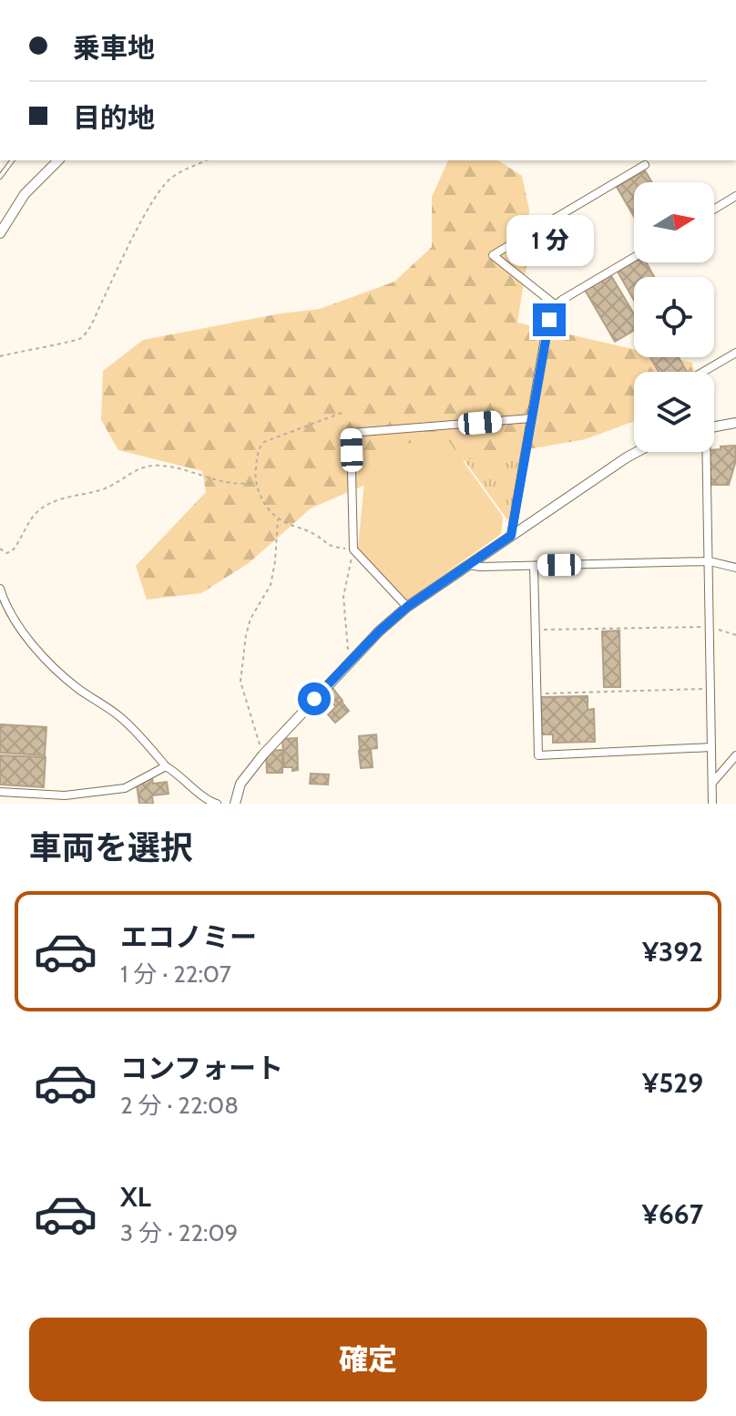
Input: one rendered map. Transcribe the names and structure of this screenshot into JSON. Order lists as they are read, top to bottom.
{
  "north": "right",
  "page": {
    "banner": ["乗車地", "目的地"],
    "bubble": "1 分",
    "heading": "車両を選択",
    "list": [
      {
        "name": "エコノミー",
        "note": "1 分 · 22:07",
        "value": "¥392"
      },
      {
        "name": "コンフォート",
        "note": "2 分 · 22:08",
        "value": "¥529"
      },
      {
        "name": "XL",
        "note": "3 分 · 22:09",
        "value": "¥667"
      }
    ],
    "buttons": "確定"
  }
}
